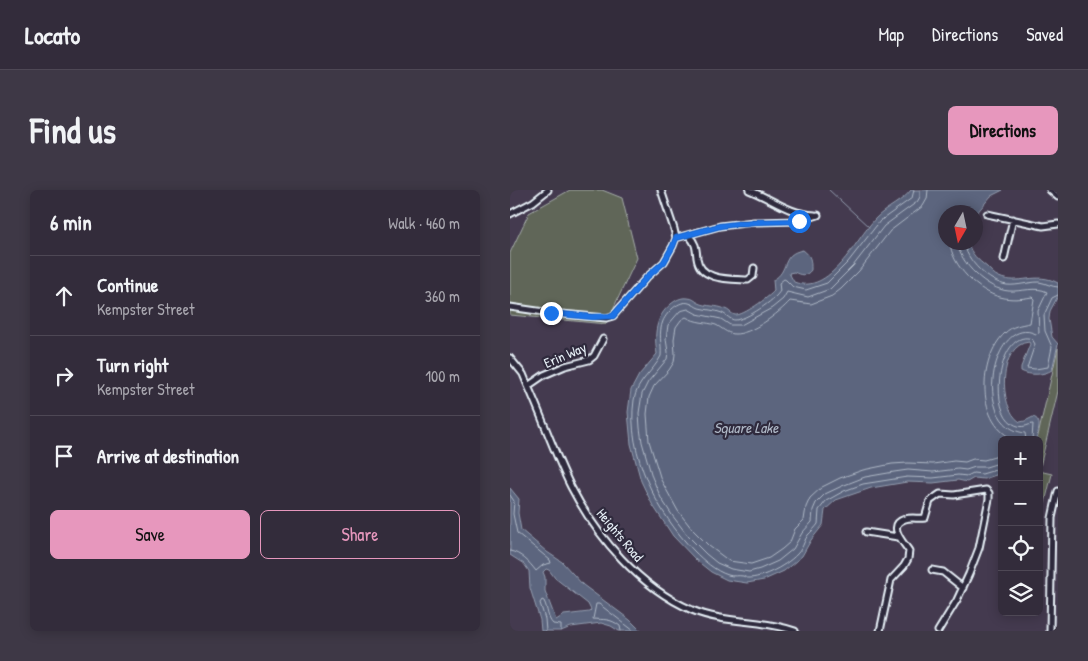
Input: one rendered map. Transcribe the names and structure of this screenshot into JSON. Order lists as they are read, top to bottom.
{
  "streets": {
    "street": ["Erin Way", "Heights Road"]
  },
  "crossings": [
    ["Erin Way", "Heights Road"]
  ],
  "water": ["Square Lake"],
  "north": "bottom",
  "page": {
    "header": "Locato",
    "nav": ["Map", "Directions", "Saved"],
    "buttons": [
      "Directions",
      ["Save", "Share"]
    ],
    "title": "Find us",
    "heading": ["6 min", "Walk · 460 m"],
    "list": [
      ["Continue", "Kempster Street", "360 m"],
      ["Turn right", "Kempster Street", "100 m"],
      "Arrive at destination"
    ],
    "map_buttons": ["+", "−"]
  }
}
